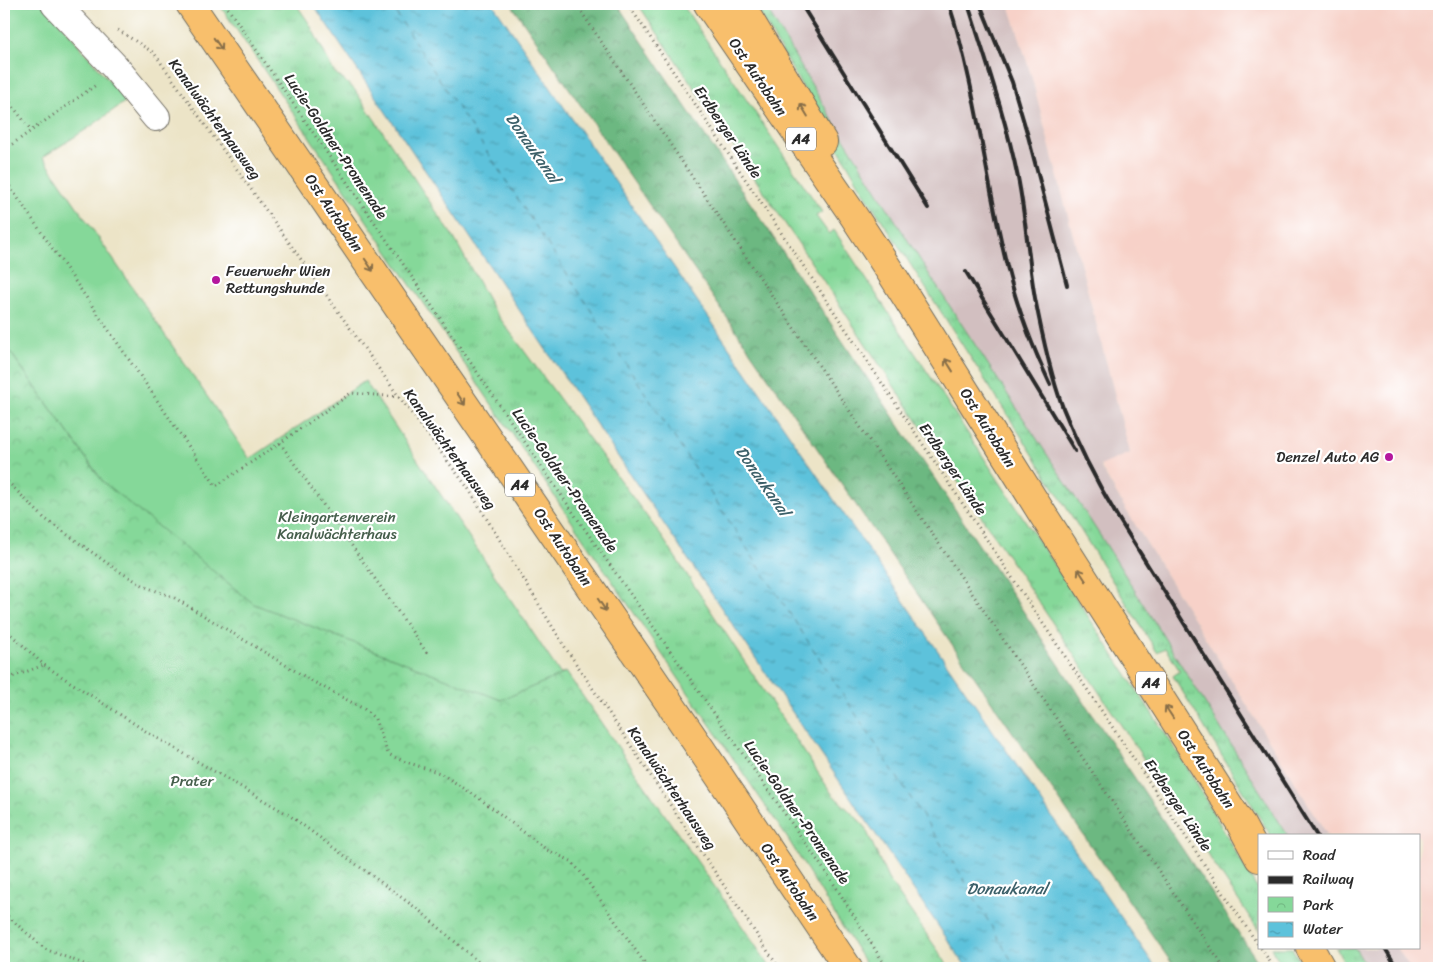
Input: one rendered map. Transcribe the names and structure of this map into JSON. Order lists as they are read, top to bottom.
{
  "streets": {
    "highway": ["Ost Autobahn", "A4"],
    "path": ["Kanalwächterhausweg", "Erdberger Lände", "Lucie-Goldner-Promenade"]
  },
  "water": ["Donaukanal"],
  "parks": ["Kleingartenverein Kanalwächterhaus", "Prater"],
  "places": ["Feuerwehr Wien Rettungshunde", "Denzel Auto AG"],
  "legend": [
    "Road",
    "Railway",
    "Park",
    "Water"
  ]
}
